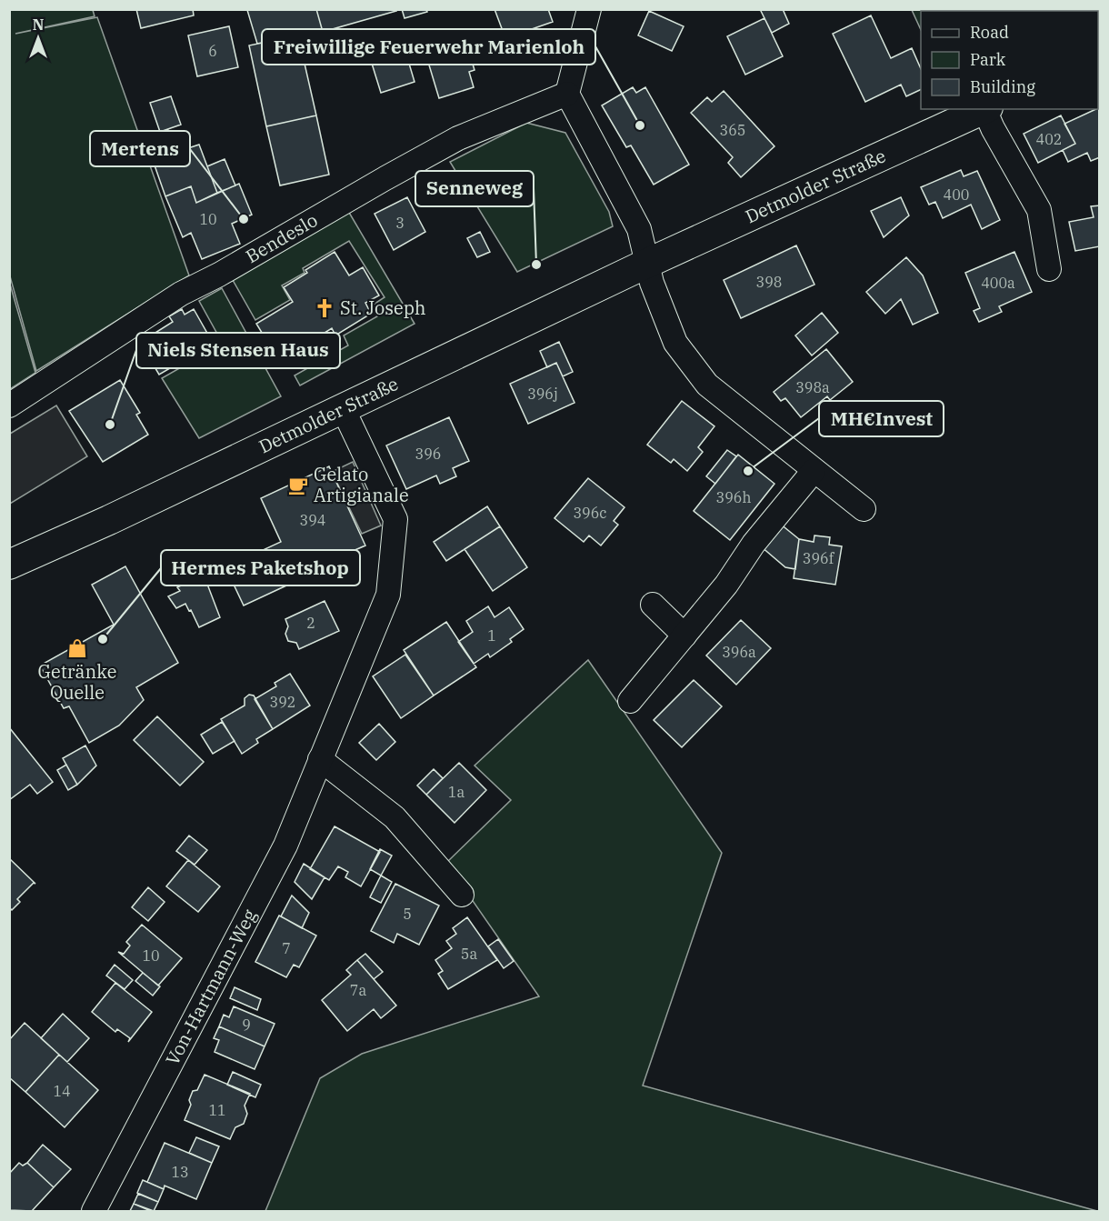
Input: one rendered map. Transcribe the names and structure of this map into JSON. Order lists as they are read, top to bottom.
{
  "streets": {
    "street": ["Detmolder Straße", "Bendeslo", "Von-Hartmann-Weg"]
  },
  "crossings": [
    ["Detmolder Straße", "Von-Hartmann-Weg"]
  ],
  "places": {
    "other": [
      "Freiwillige Feuerwehr Marienloh",
      "Mertens",
      "Senneweg",
      "Niels Stensen Haus",
      "MH€Invest",
      "Hermes Paketshop"
    ],
    "church": ["St. Joseph"],
    "cafe": ["Gelato Artigianale"],
    "shop": ["Getränke Quelle"]
  },
  "house_numbers": [
    "6",
    "365",
    "402",
    "400",
    "10",
    "3",
    "398",
    "400a",
    "398a",
    "396j",
    "396",
    "396h",
    "396c",
    "394",
    "396f",
    "2",
    "1",
    "396a",
    "392",
    "1a",
    "5",
    "7",
    "5a",
    "10",
    "7a",
    "9",
    "14",
    "11",
    "13"
  ],
  "legend": ["Road", "Park", "Building"],
  "north": "top"
}
